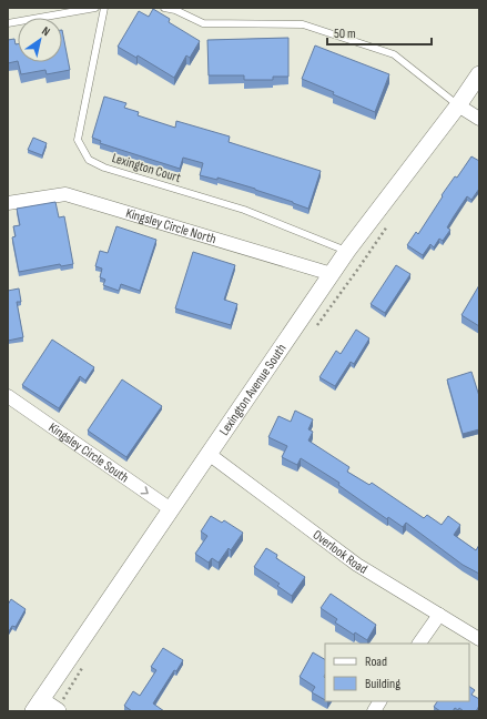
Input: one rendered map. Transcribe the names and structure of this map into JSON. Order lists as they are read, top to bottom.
{
  "streets": {
    "street": [
      "Kingsley Circle North",
      "Lexington Avenue South",
      "Kingsley Circle South",
      "Overlook Road"
    ],
    "lane": ["Lexington Court"]
  },
  "crossings": [
    ["Lexington Court", "Lexington Avenue South"],
    ["Kingsley Circle North", "Lexington Avenue South"],
    ["Lexington Avenue South", "Kingsley Circle South"],
    ["Lexington Avenue South", "Overlook Road"]
  ],
  "one_way": ["Kingsley Circle South"],
  "legend": ["Road", "Building"],
  "scale_bar": "50 m",
  "north": "top right"
}
